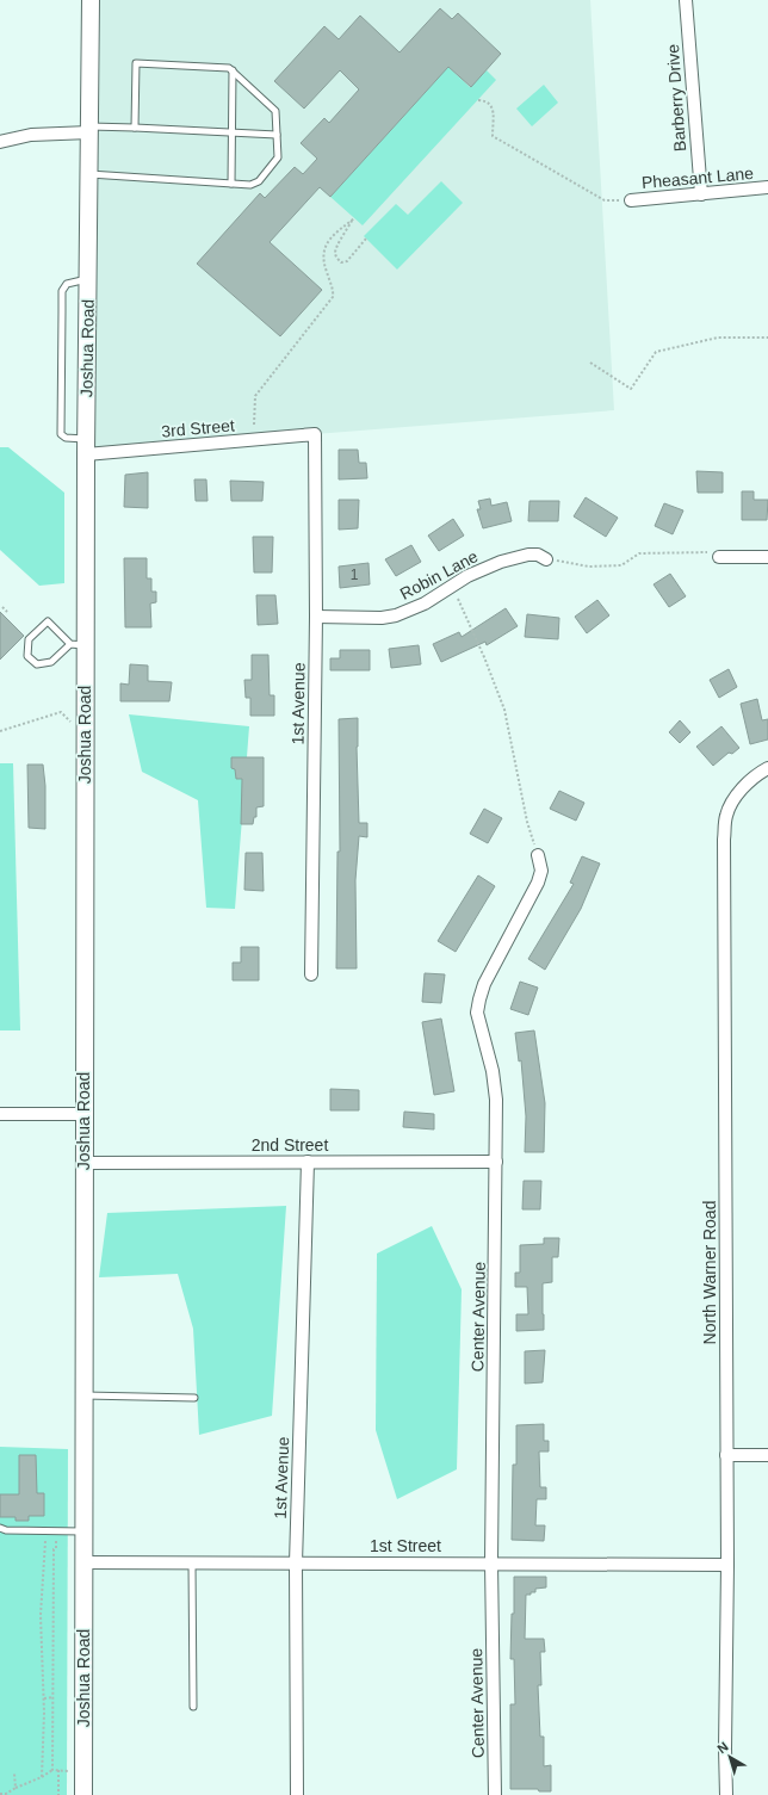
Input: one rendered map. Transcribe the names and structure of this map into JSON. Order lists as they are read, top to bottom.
{
  "streets": {
    "main road": ["Joshua Road"],
    "street": [
      "Barberry Drive",
      "Pheasant Lane",
      "3rd Street",
      "Robin Lane",
      "1st Avenue",
      "2nd Street",
      "North Warner Road",
      "Center Avenue",
      "1st Street"
    ]
  },
  "crossings": [
    ["Barberry Drive", "Pheasant Lane"],
    ["Joshua Road", "3rd Street"],
    ["Joshua Road", "2nd Street"],
    ["Joshua Road", "1st Street"],
    ["3rd Street", "1st Avenue"],
    ["Robin Lane", "1st Avenue"],
    ["1st Avenue", "2nd Street"],
    ["1st Avenue", "1st Street"],
    ["2nd Street", "Center Avenue"],
    ["North Warner Road", "1st Street"],
    ["Center Avenue", "1st Street"]
  ],
  "house_numbers": ["1"],
  "north": "top left"
}
